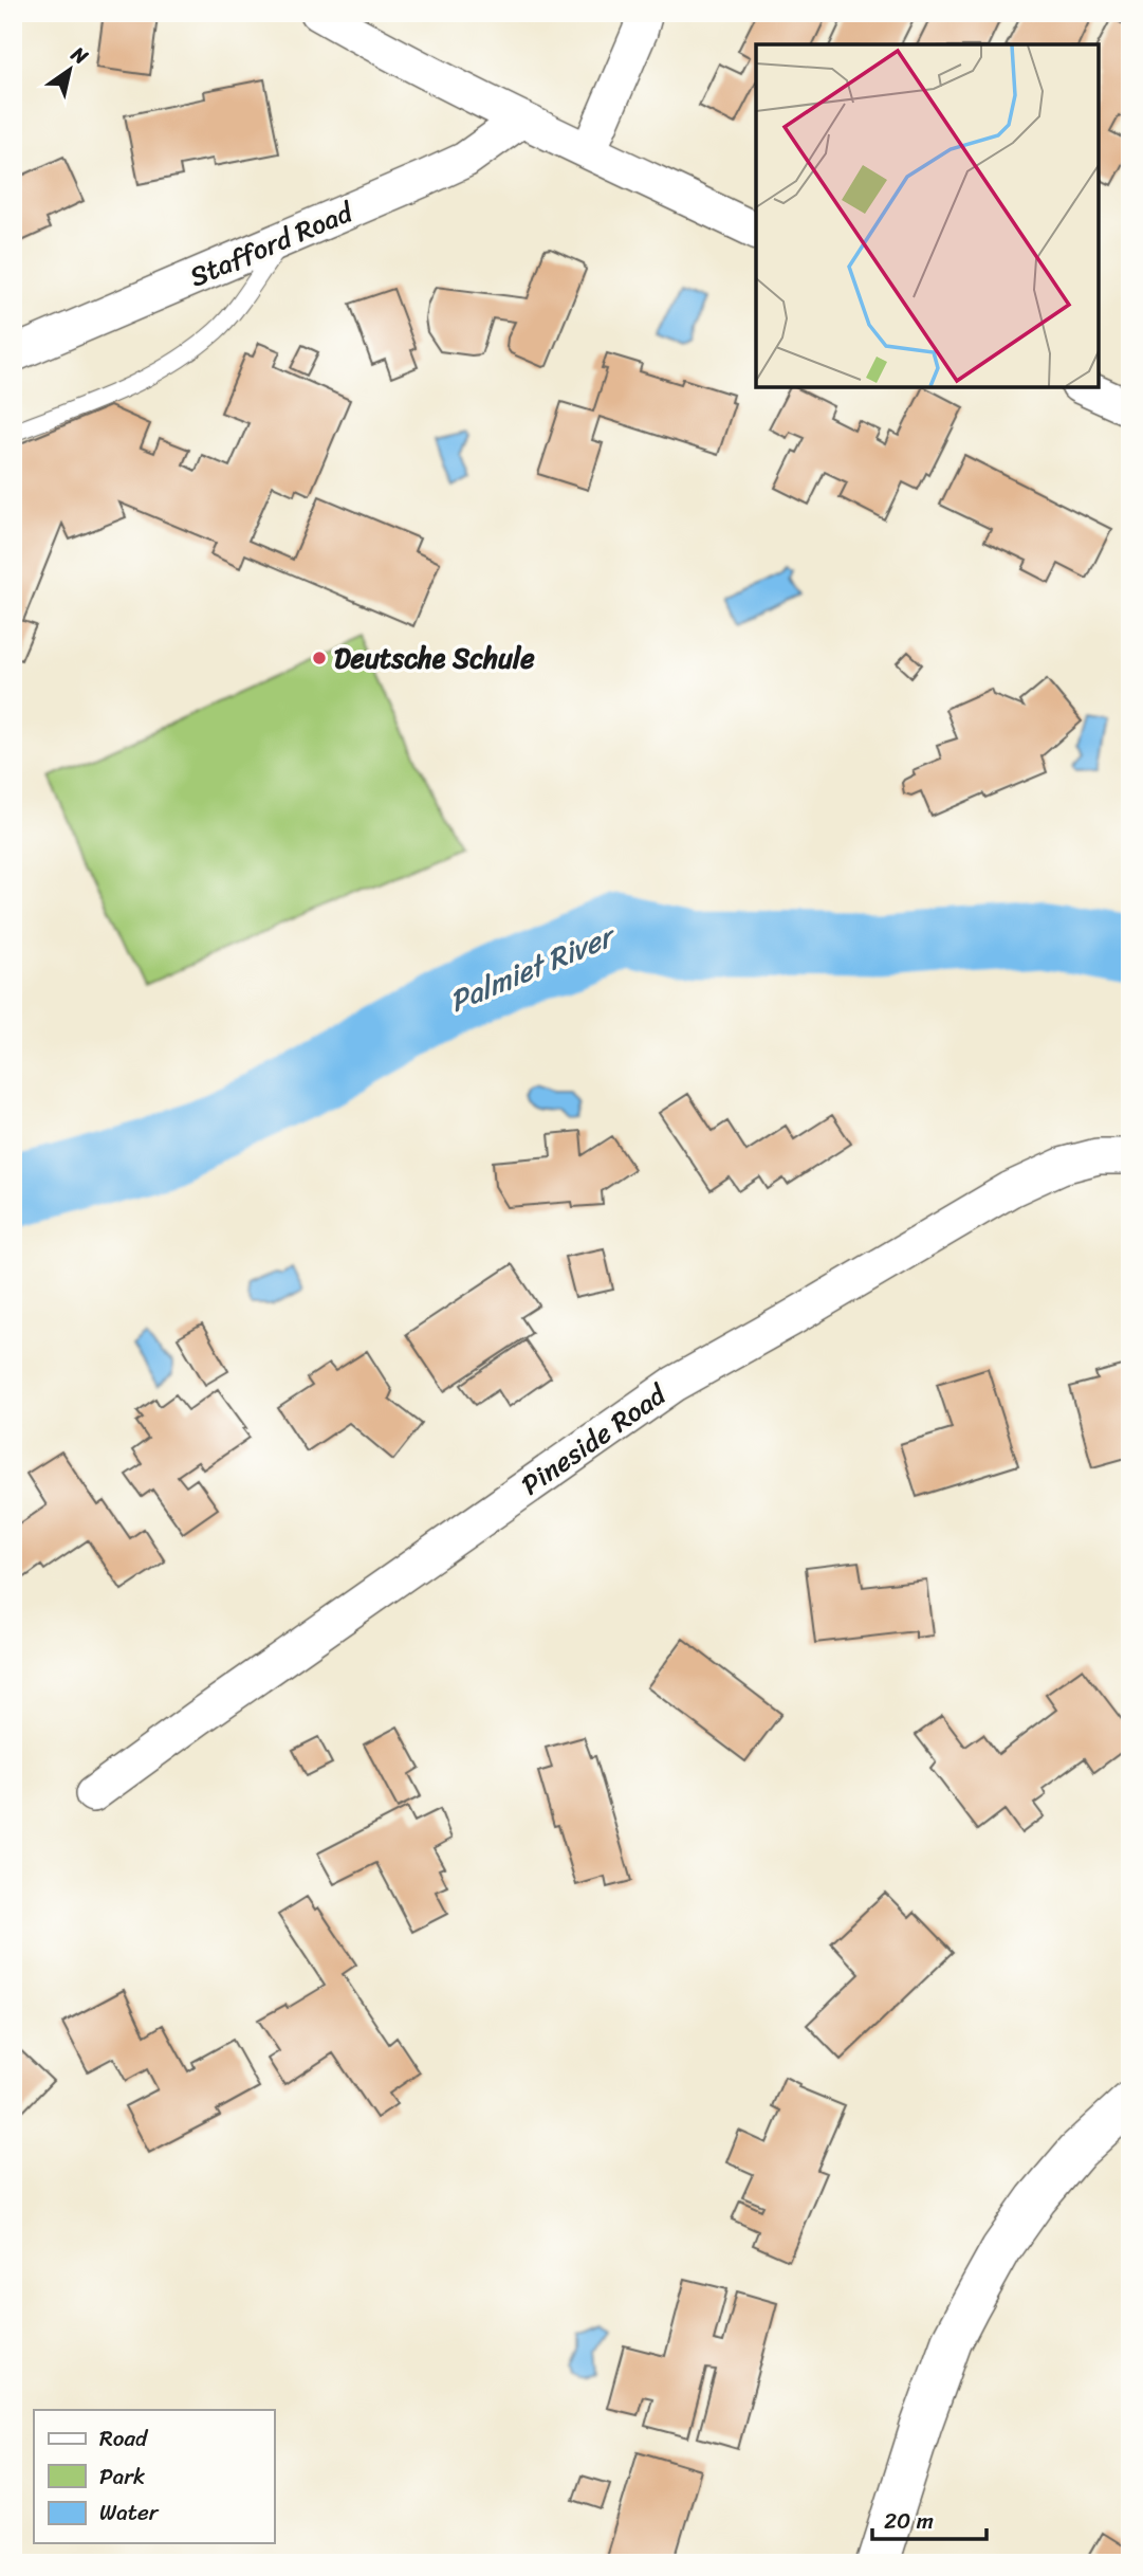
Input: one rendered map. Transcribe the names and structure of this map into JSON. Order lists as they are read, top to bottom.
{
  "streets": {
    "street": ["Stafford Road", "Pineside Road"]
  },
  "water": ["Palmiet River"],
  "places": ["Deutsche Schule"],
  "legend": ["Road", "Park", "Water"],
  "scale_bar": "20 m",
  "north": "top right"
}
